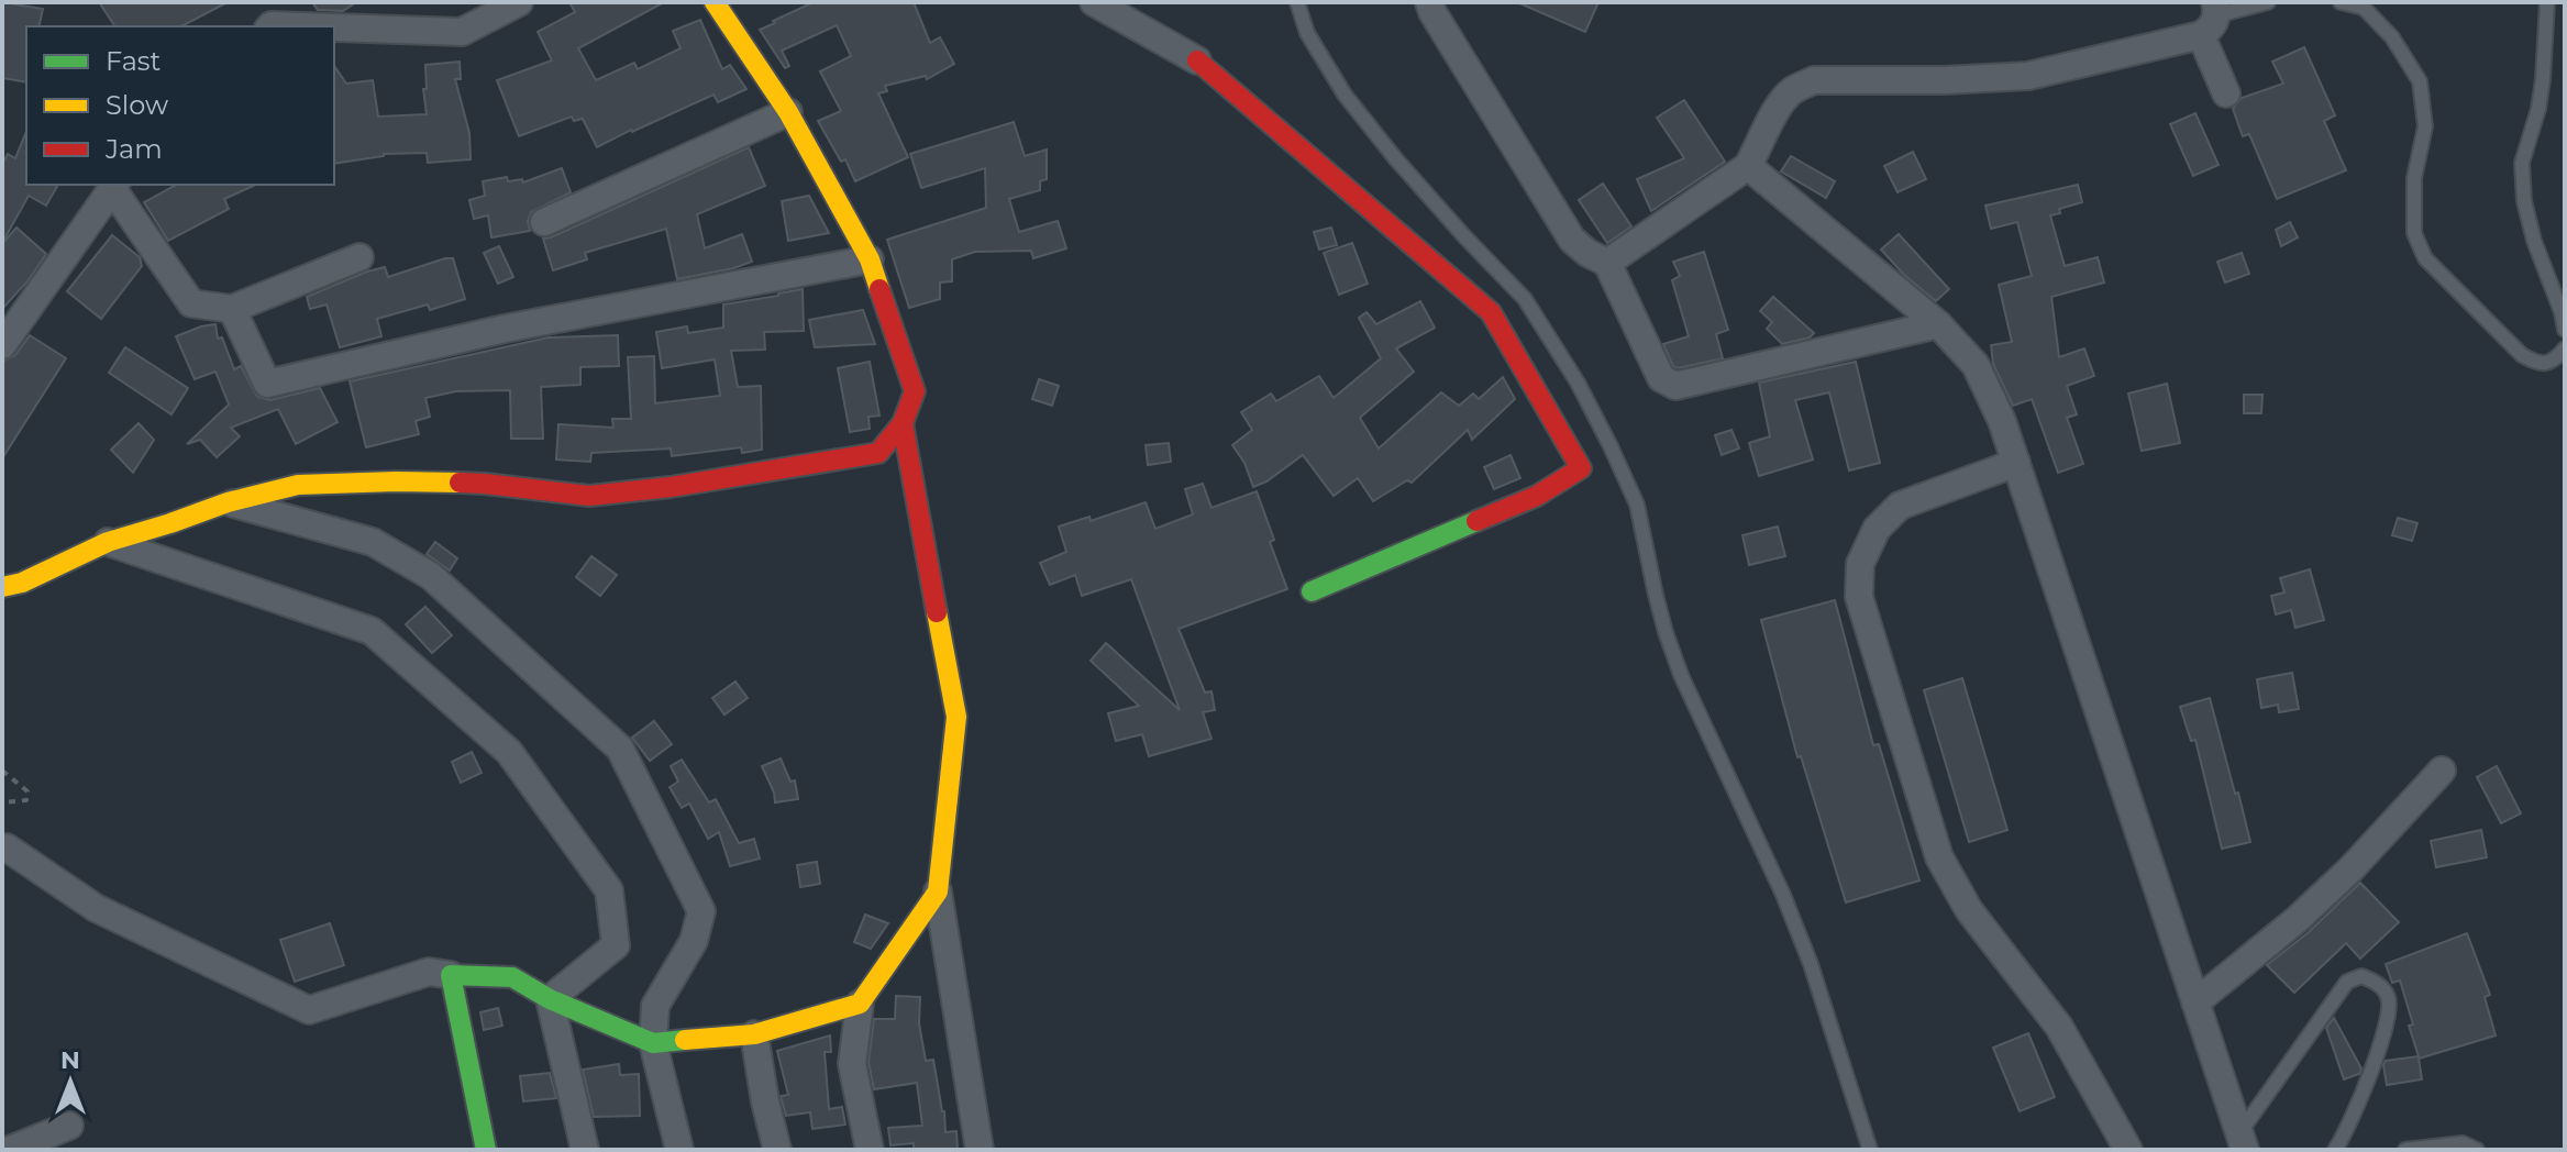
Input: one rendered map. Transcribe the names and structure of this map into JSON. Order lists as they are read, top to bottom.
{
  "legend": ["Fast", "Slow", "Jam"],
  "north": "top"
}
